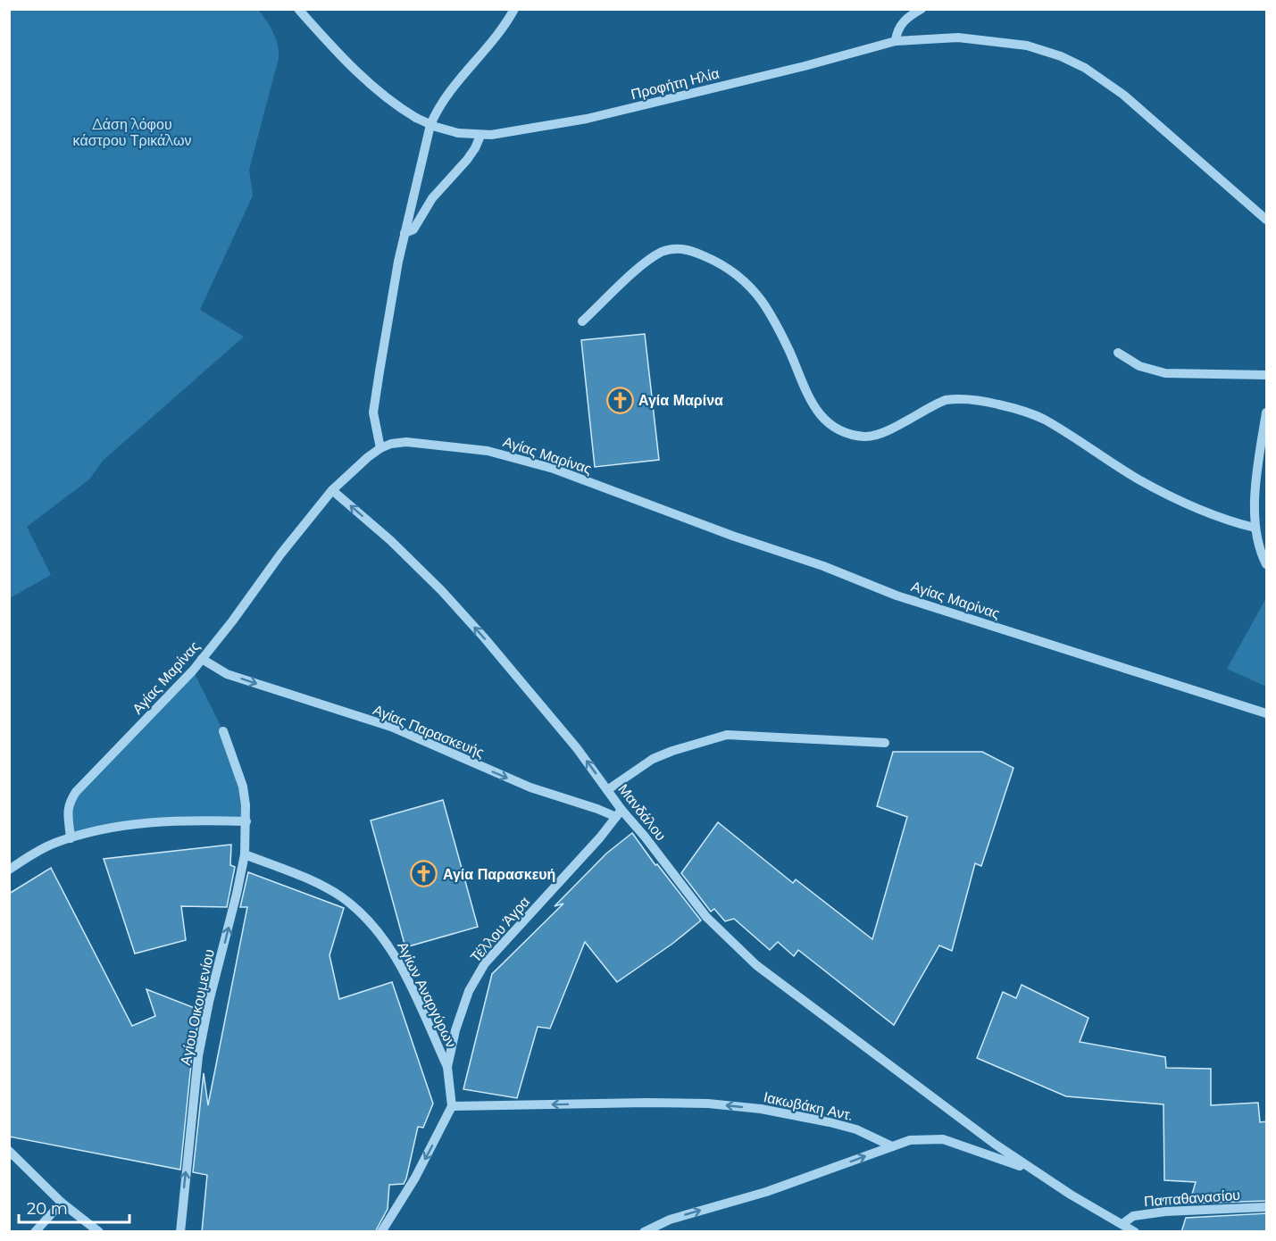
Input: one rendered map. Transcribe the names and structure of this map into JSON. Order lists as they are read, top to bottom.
{
  "streets": {
    "street": [
      "Προφήτη Ηλία",
      "Αγίας Μαρίνας",
      "Αγίας Παρασκευής",
      "Μανδάλου",
      "Τέλλου Άγρα",
      "Αγίων Αναργύρων",
      "Αγίου Οικουμενίου",
      "Ιακωβάκη Αντ.",
      "Παπαθανασίου"
    ]
  },
  "crossings": [
    ["Αγίας Μαρίνας", "Αγίας Παρασκευής"],
    ["Αγίας Μαρίνας", "Μανδάλου"],
    ["Αγίας Παρασκευής", "Μανδάλου"],
    ["Αγίας Παρασκευής", "Τέλλου Άγρα"],
    ["Μανδάλου", "Τέλλου Άγρα"],
    ["Τέλλου Άγρα", "Αγίων Αναργύρων"],
    ["Τέλλου Άγρα", "Ιακωβάκη Αντ."],
    ["Αγίων Αναργύρων", "Αγίου Οικουμενίου"]
  ],
  "one_way": ["Αγίας Παρασκευής", "Μανδάλου", "Αγίου Οικουμενίου"],
  "parks": ["Δάση λόφου κάστρου Τρικάλων"],
  "places": {
    "church": ["Αγία Μαρίνα", "Αγία Παρασκευή"]
  },
  "scale_bar": "20 m"
}
